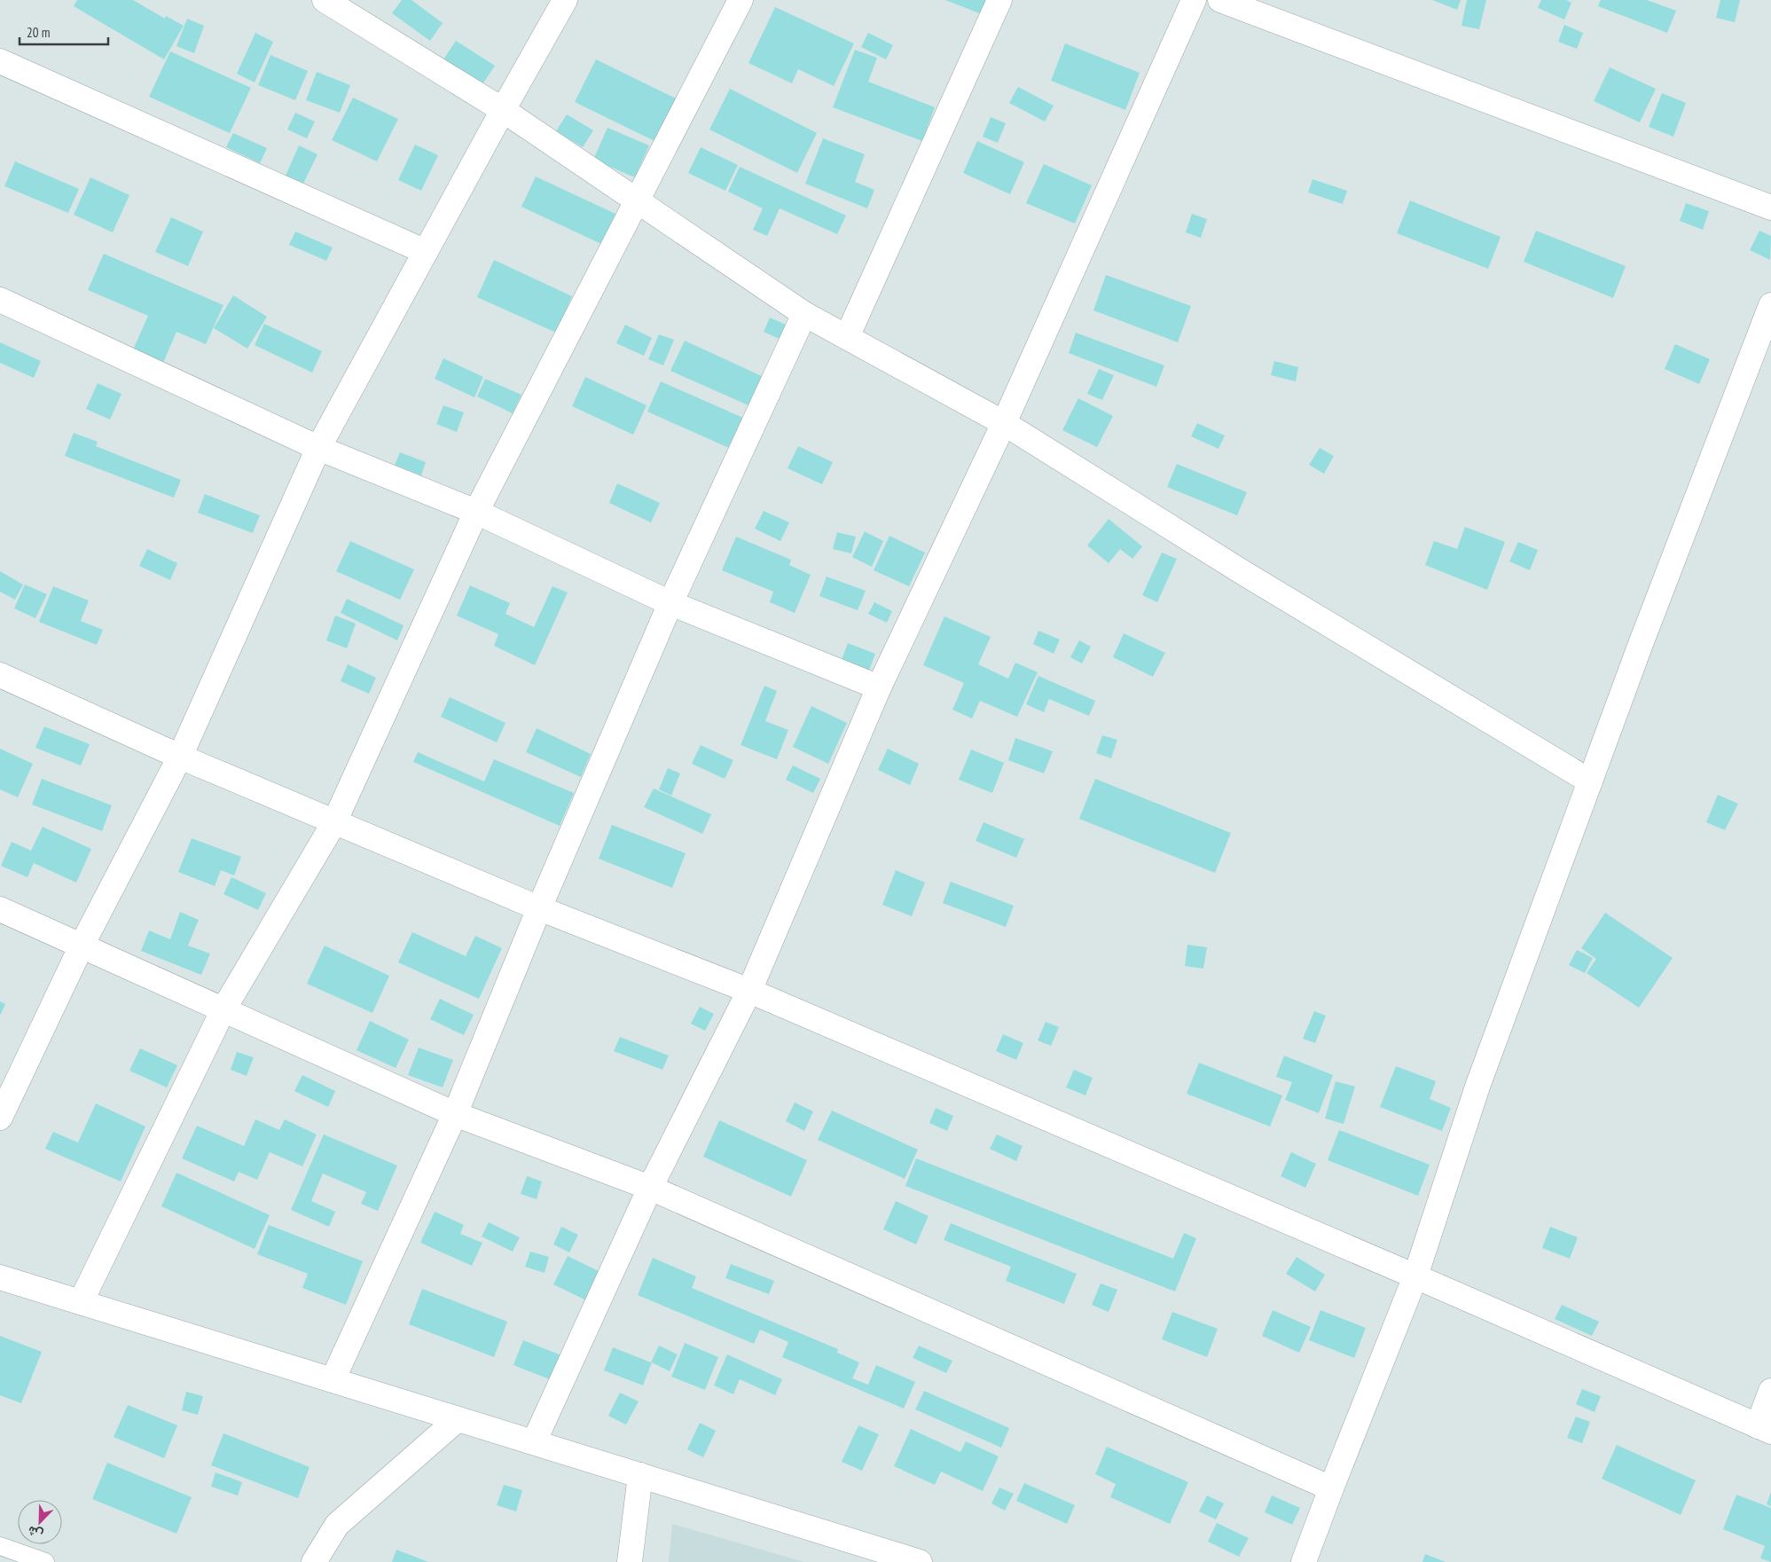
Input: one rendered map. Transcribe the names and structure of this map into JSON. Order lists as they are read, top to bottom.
{
  "scale_bar": "20 m",
  "north": "bottom left"
}
